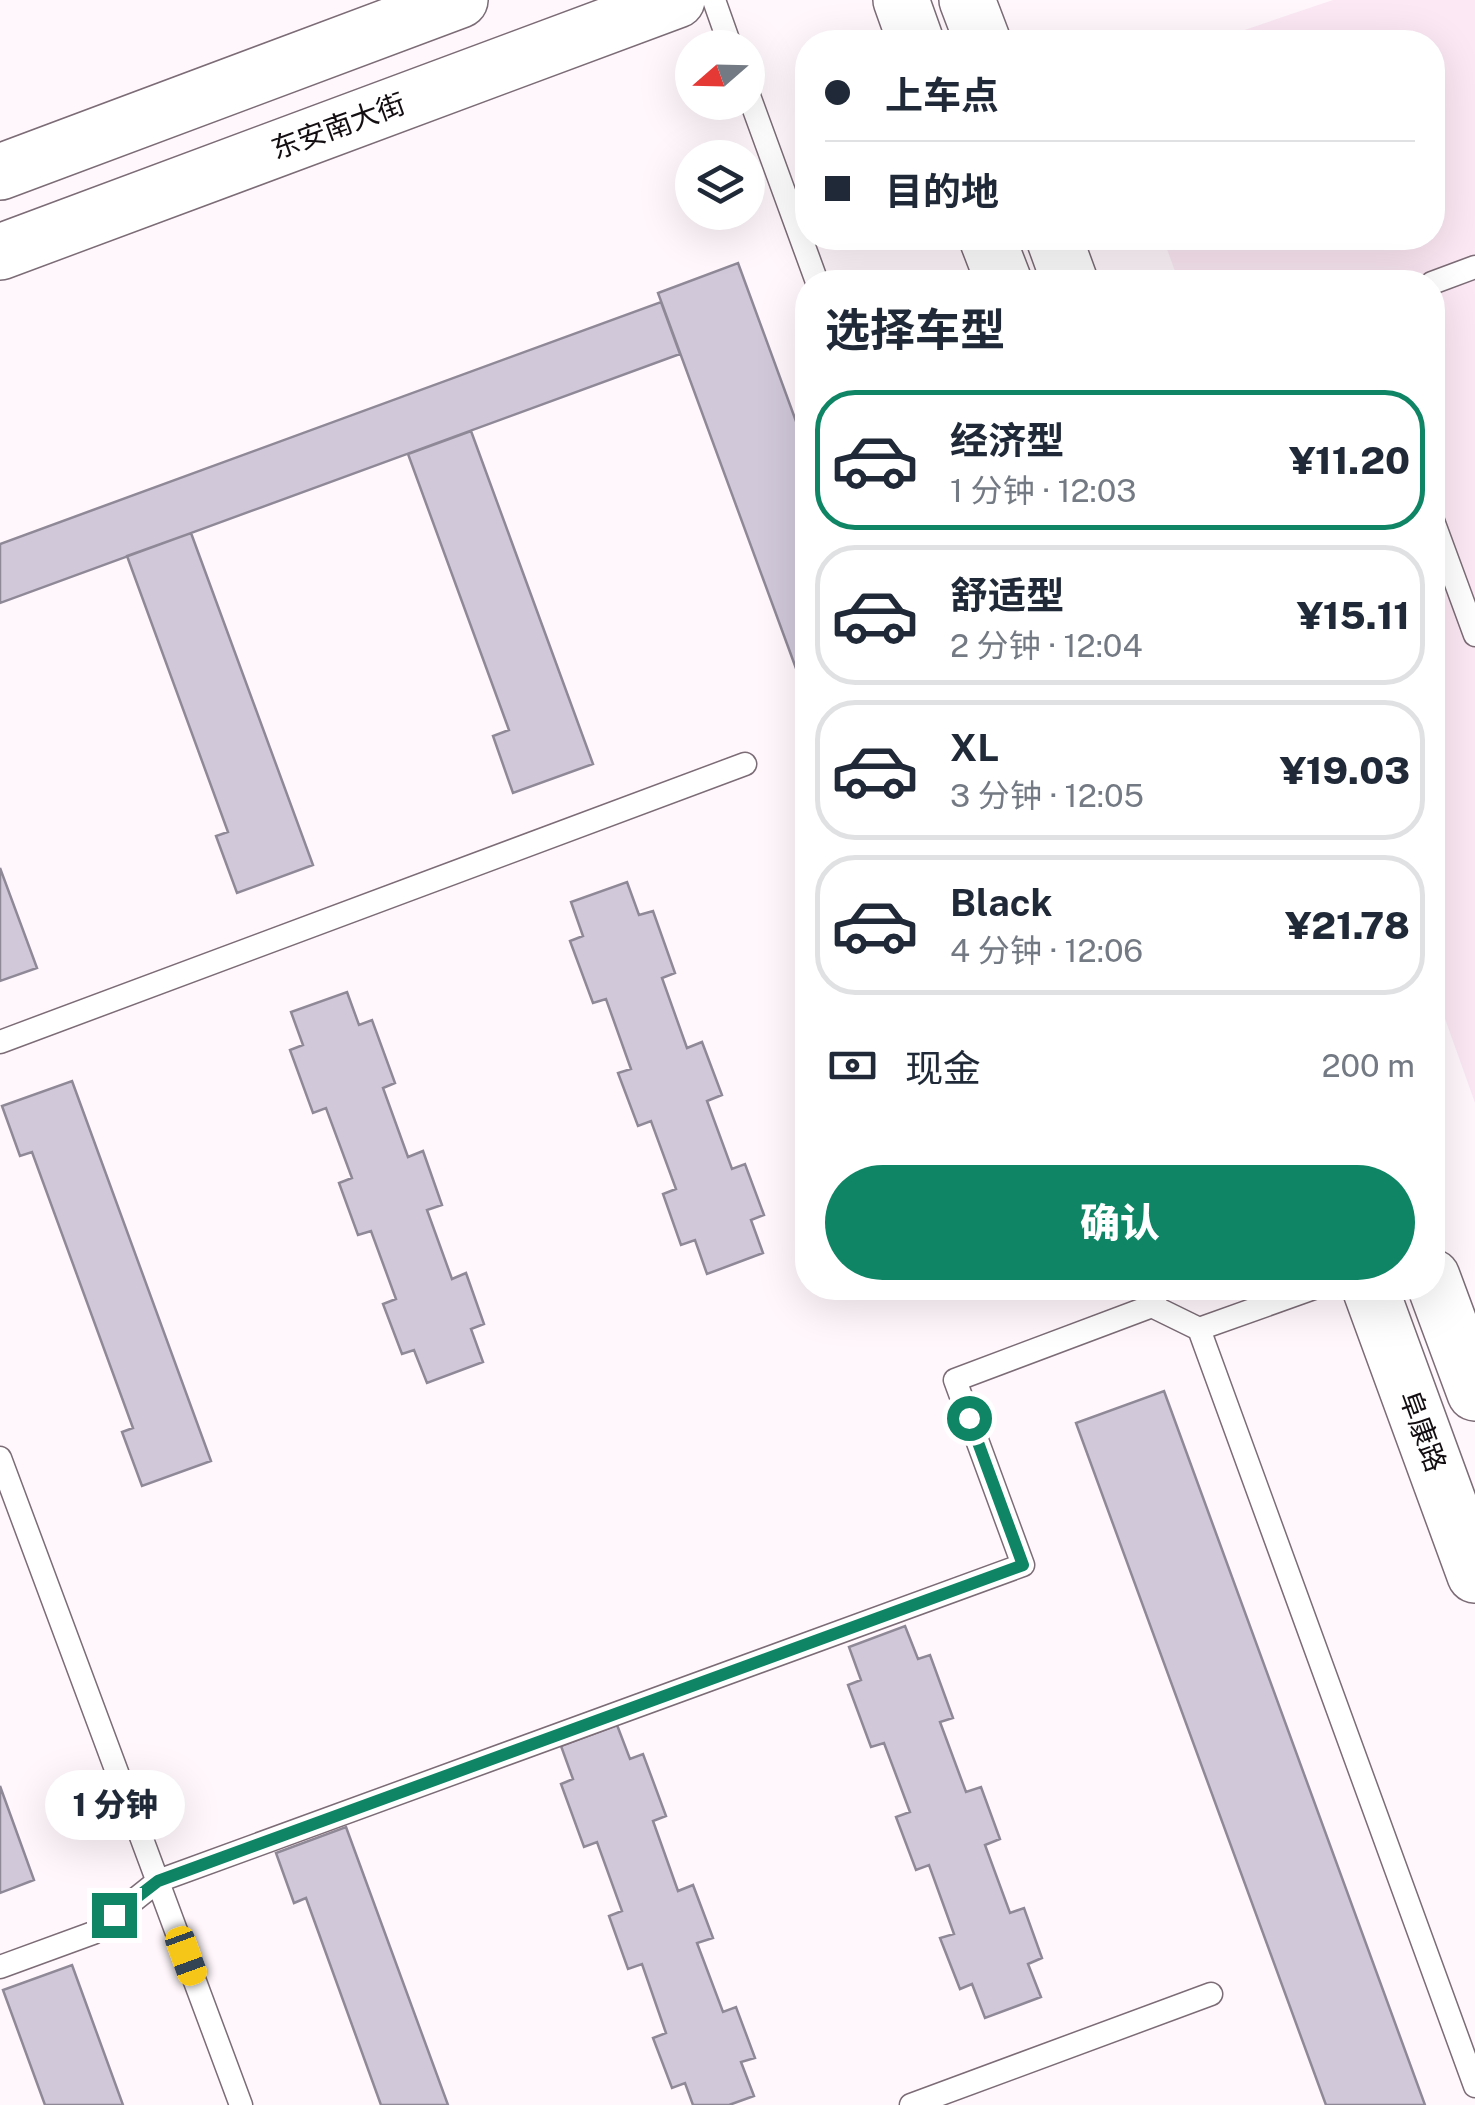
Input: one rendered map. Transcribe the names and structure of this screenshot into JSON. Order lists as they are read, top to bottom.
{
  "streets": {
    "main road": ["东安南大街", "阜康路"]
  },
  "north": "left",
  "page": {
    "banner": ["上车点", "目的地"],
    "heading": "选择车型",
    "list": [
      {
        "name": "经济型",
        "note": "1 分钟 · 12:03",
        "value": "¥11.20"
      },
      {
        "name": "舒适型",
        "note": "2 分钟 · 12:04",
        "value": "¥15.11"
      },
      {
        "name": "XL",
        "note": "3 分钟 · 12:05",
        "value": "¥19.03"
      },
      {
        "name": "Black",
        "note": "4 分钟 · 12:06",
        "value": "¥21.78"
      }
    ],
    "pay": ["现金", "200 m"],
    "buttons": "确认",
    "bubble": "1 分钟"
  }
}
